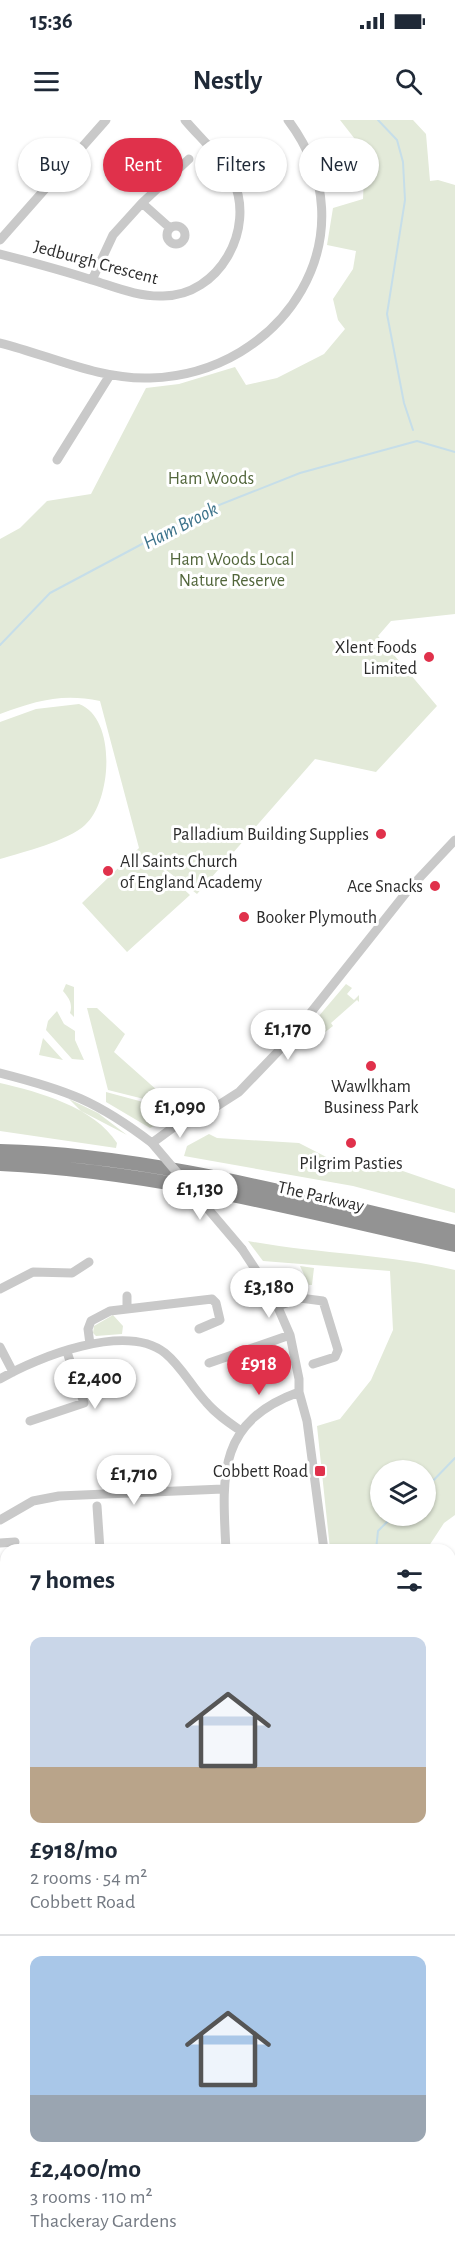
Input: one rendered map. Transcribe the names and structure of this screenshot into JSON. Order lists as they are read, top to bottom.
{
  "streets": {
    "highway": ["The Parkway"],
    "street": ["Jedburgh Crescent"]
  },
  "water": ["Ham Brook"],
  "parks": ["Ham Woods", "Ham Woods Local Nature Reserve"],
  "places": {
    "other": [
      "Xlent Foods Limited",
      "Palladium Building Supplies",
      "All Saints Church of England Academy",
      "Ace Snacks",
      "Booker Plymouth",
      "Wawlkham Business Park",
      "Pilgrim Pasties"
    ],
    "transit": ["Cobbett Road"]
  },
  "page": {
    "status": "15:36",
    "header": "Nestly",
    "chip": [
      "Buy",
      "Rent",
      "Filters",
      "New"
    ],
    "price": [
      "£1,170",
      "£1,090",
      "£1,130",
      "£3,180",
      "£918",
      "£2,400",
      "£1,710"
    ],
    "heading": "7 homes",
    "list": [
      {
        "name": "£918/mo",
        "note": "2 rooms · 54 m² · Cobbett Road"
      },
      {
        "name": "£2,400/mo",
        "note": "3 rooms · 110 m² · Thackeray Gardens"
      }
    ]
  }
}
